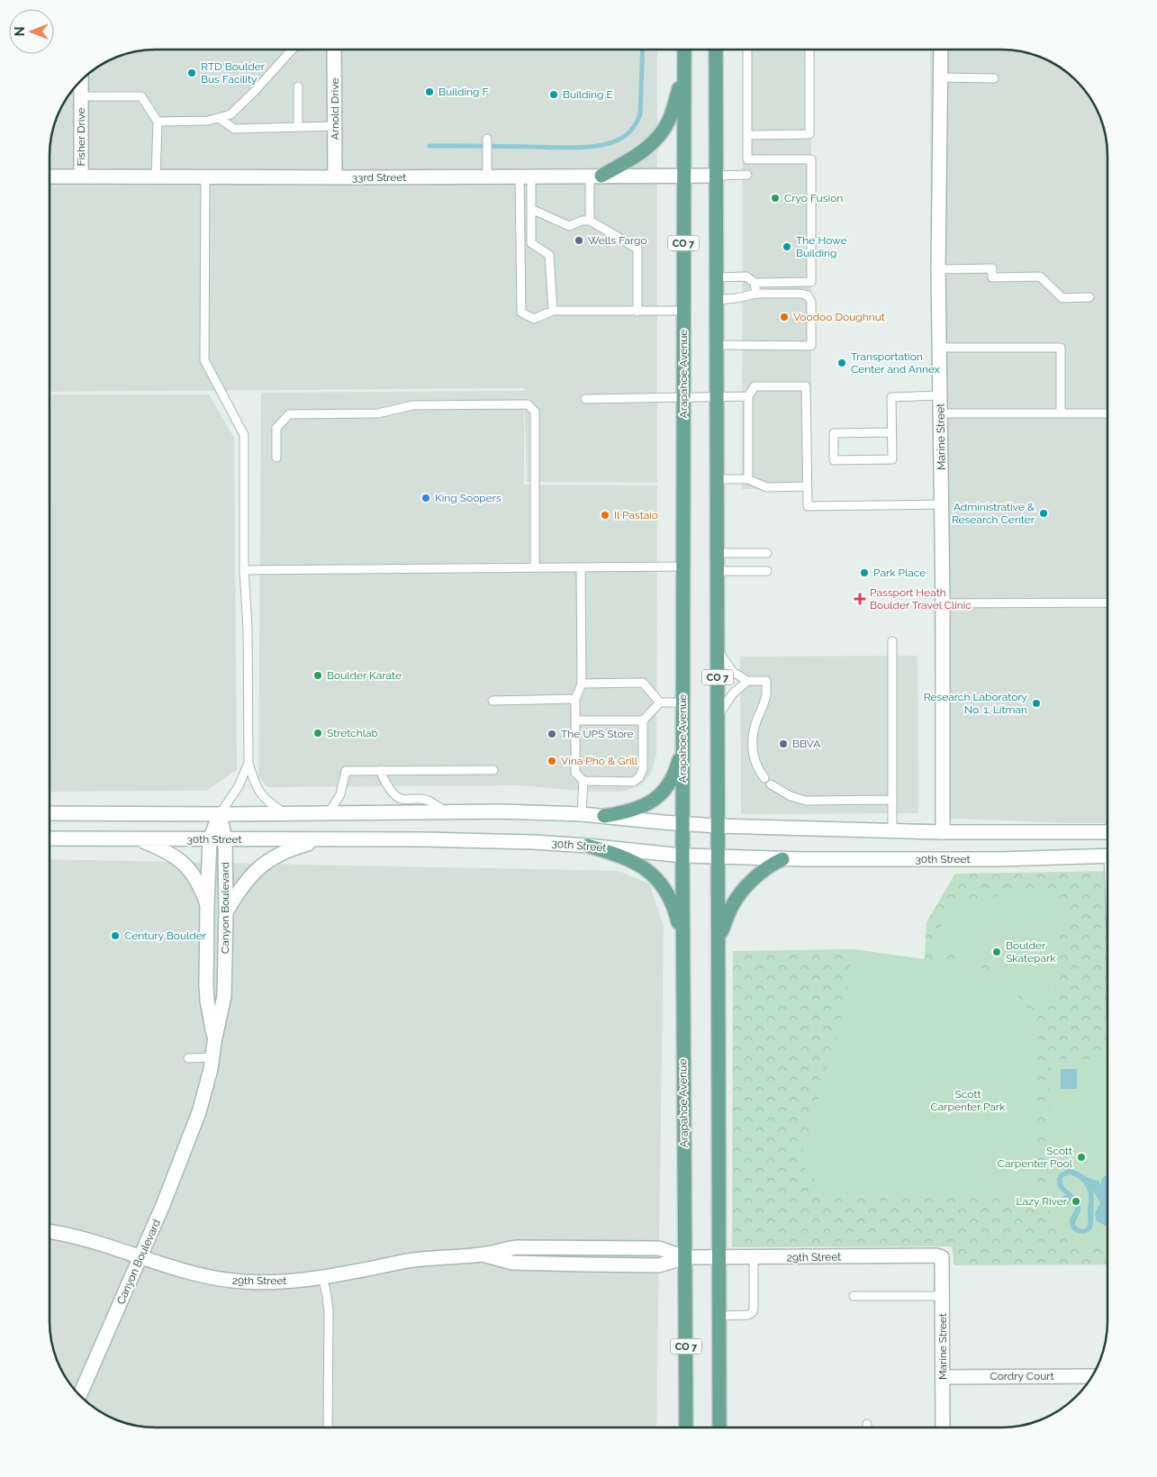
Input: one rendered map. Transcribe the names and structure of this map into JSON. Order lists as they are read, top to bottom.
{
  "streets": {
    "main road": ["CO 7", "Arapahoe Avenue"],
    "street": [
      "Arnold Drive",
      "Fisher Drive",
      "33rd Street",
      "Marine Street",
      "30th Street",
      "Canyon Boulevard",
      "29th Street",
      "Cordry Court"
    ]
  },
  "crossings": [
    ["Arnold Drive", "33rd Street"],
    ["Fisher Drive", "33rd Street"],
    ["33rd Street", "CO 7"],
    ["33rd Street", "Arapahoe Avenue"],
    ["CO 7", "30th Street"],
    ["CO 7", "29th Street"],
    ["Arapahoe Avenue", "30th Street"],
    ["Arapahoe Avenue", "29th Street"],
    ["Marine Street", "29th Street"],
    ["Marine Street", "Cordry Court"],
    ["30th Street", "Canyon Boulevard"],
    ["Canyon Boulevard", "29th Street"]
  ],
  "parks": ["Scott Carpenter Park"],
  "places": {
    "other": [
      "RTD Boulder Bus Facility",
      "Building F",
      "Building E",
      "Cryo Fusion",
      "Wells Fargo",
      "The Howe Building",
      "Voodoo Doughnut",
      "Transportation Center and Annex",
      "King Soopers",
      "Administrative & Research Center",
      "Il Pastaio",
      "Park Place",
      "Boulder Karate",
      "Research Laboratory No. 1; Litman",
      "Stretchlab",
      "The UPS Store",
      "BBVA",
      "Vina Pho & Grill",
      "Century Boulder",
      "Boulder Skatepark",
      "Scott Carpenter Pool",
      "Lazy River"
    ],
    "health": ["Passport Heath Boulder Travel Clinic"]
  },
  "north": "left"
}
